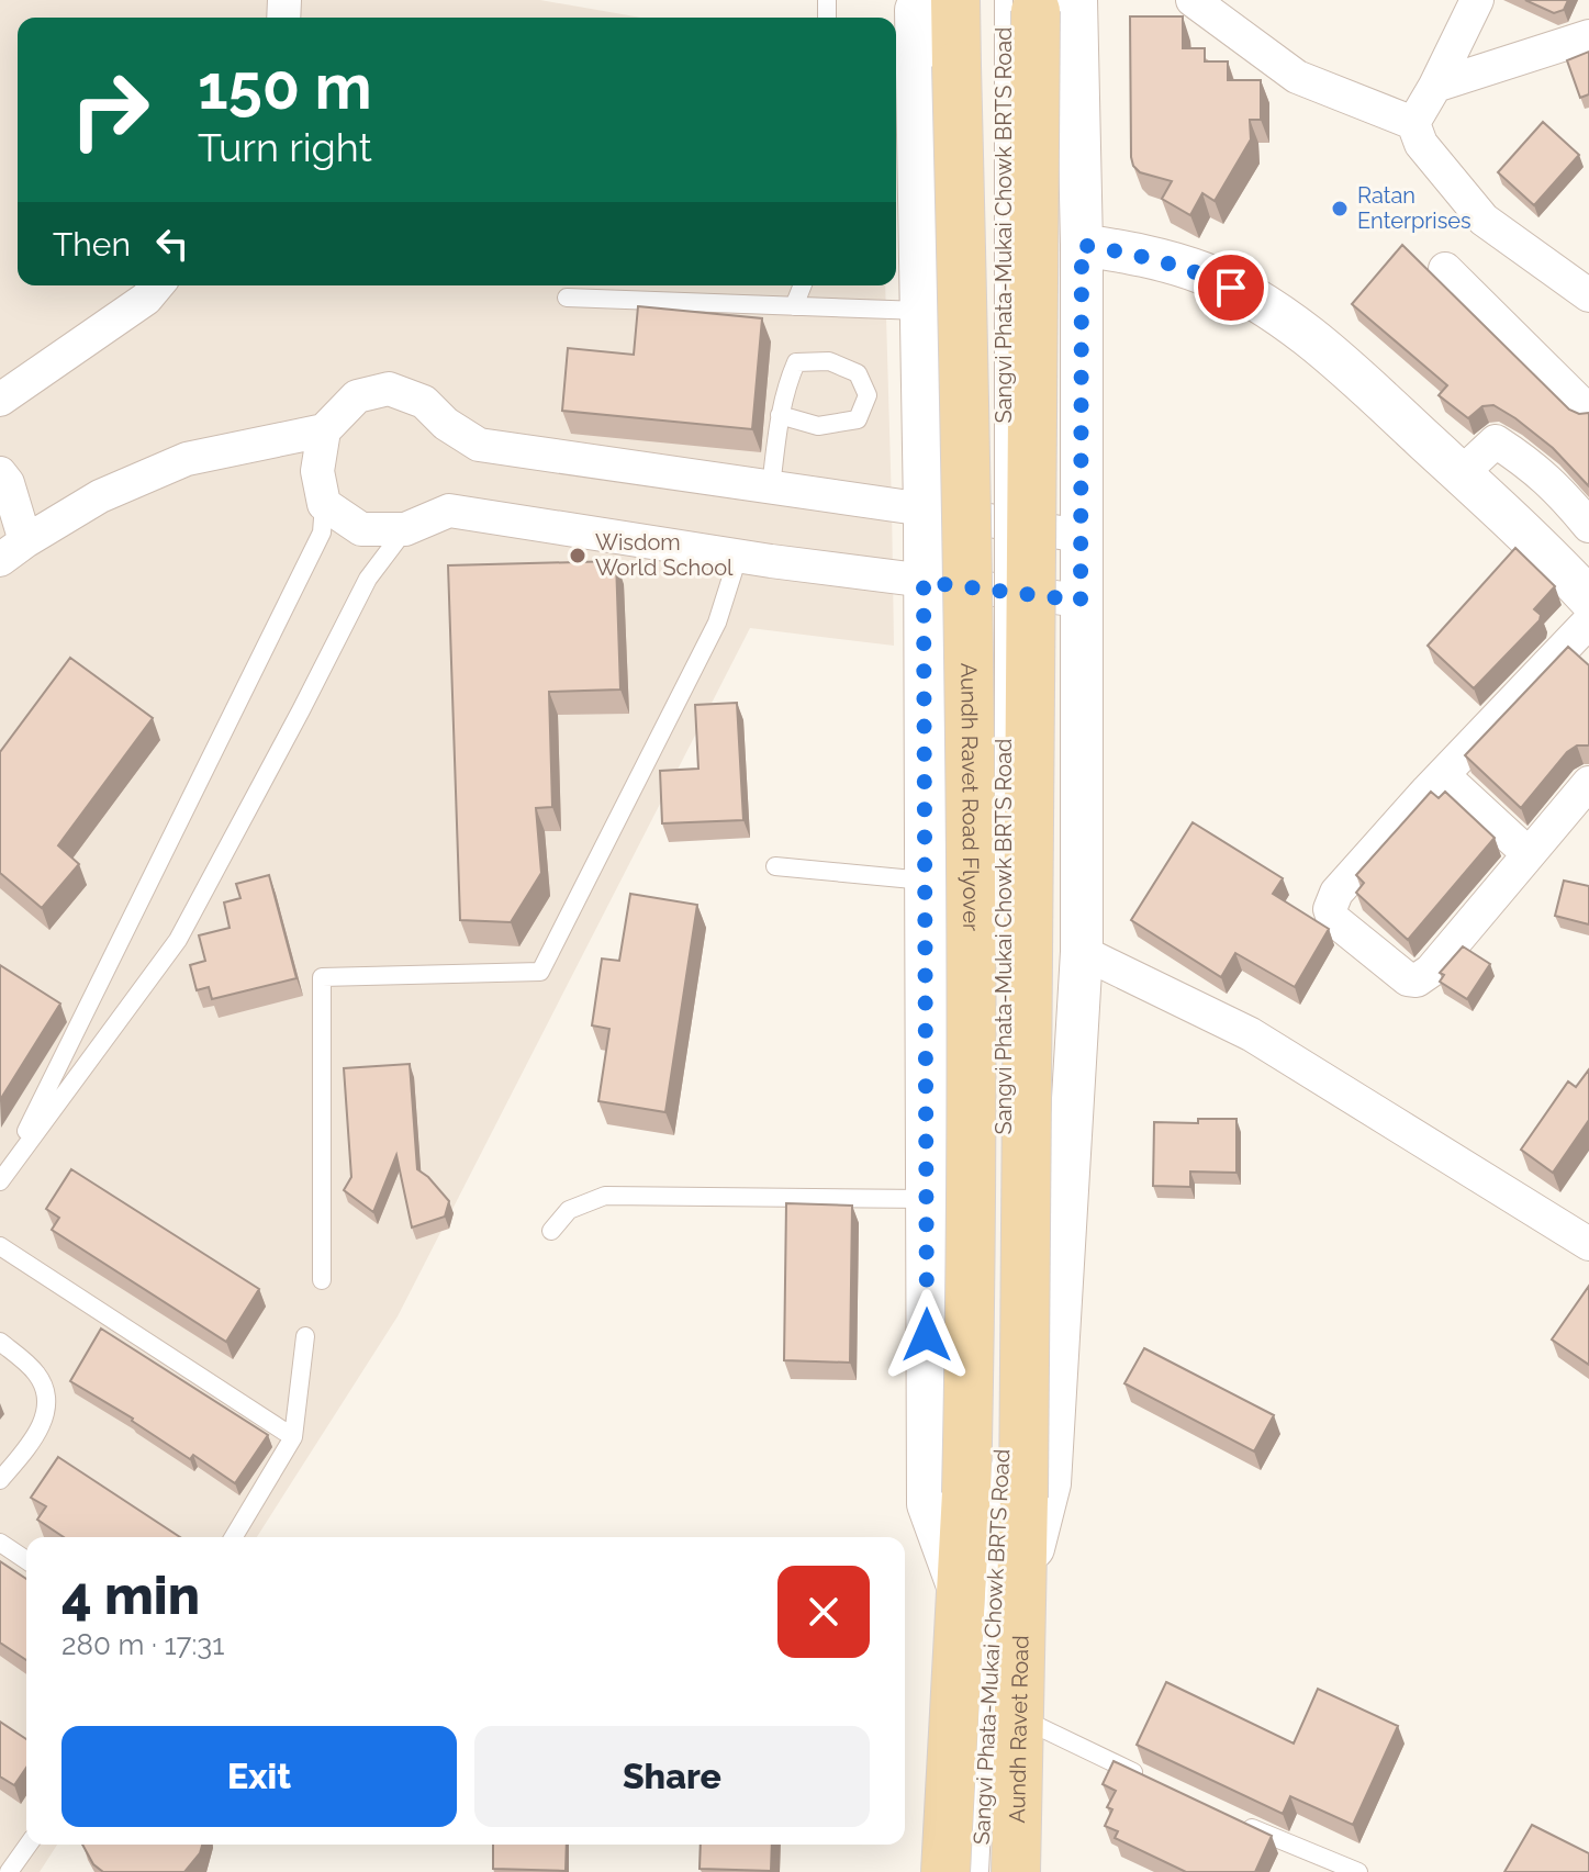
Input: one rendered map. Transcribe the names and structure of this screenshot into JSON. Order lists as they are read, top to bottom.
{
  "streets": {
    "main road": ["Aundh Ravet Road Flyover", "Aundh Ravet Road"],
    "lane": ["Sangvi Phata-Mukai Chowk BRTS Road"]
  },
  "crossings": [
    ["Sangvi Phata-Mukai Chowk BRTS Road", "Aundh Ravet Road Flyover"],
    ["Aundh Ravet Road Flyover", "Aundh Ravet Road"]
  ],
  "places": ["Ratan Enterprises", "Wisdom World School"],
  "page": {
    "turn": ["150 m", "Turn right"],
    "then": "Then",
    "heading": ["4 min", "280 m · 17:31"],
    "buttons": ["Exit", "Share"]
  }
}
